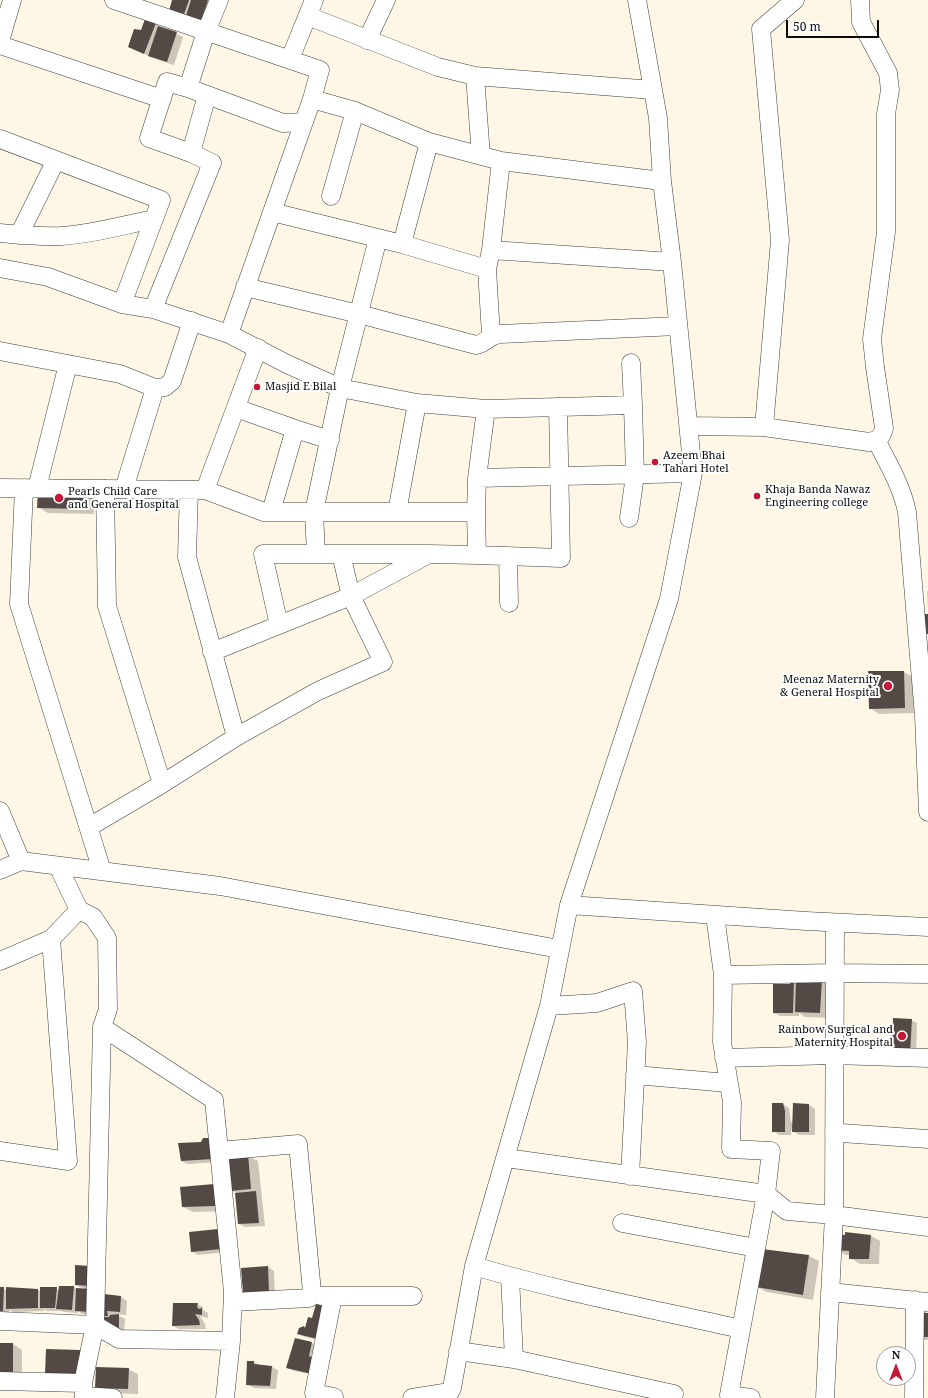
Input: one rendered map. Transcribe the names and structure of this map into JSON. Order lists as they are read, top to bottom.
{
  "places": [
    "Masjid E Bilal",
    "Azeem Bhai Tahari Hotel",
    "Khaja Banda Nawaz Engineering college",
    "Pearls Child Care and General Hospital",
    "Meenaz Maternity & General Hospital",
    "Rainbow Surgical and Maternity Hospital"
  ],
  "scale_bar": "50 m",
  "north": "top"
}
